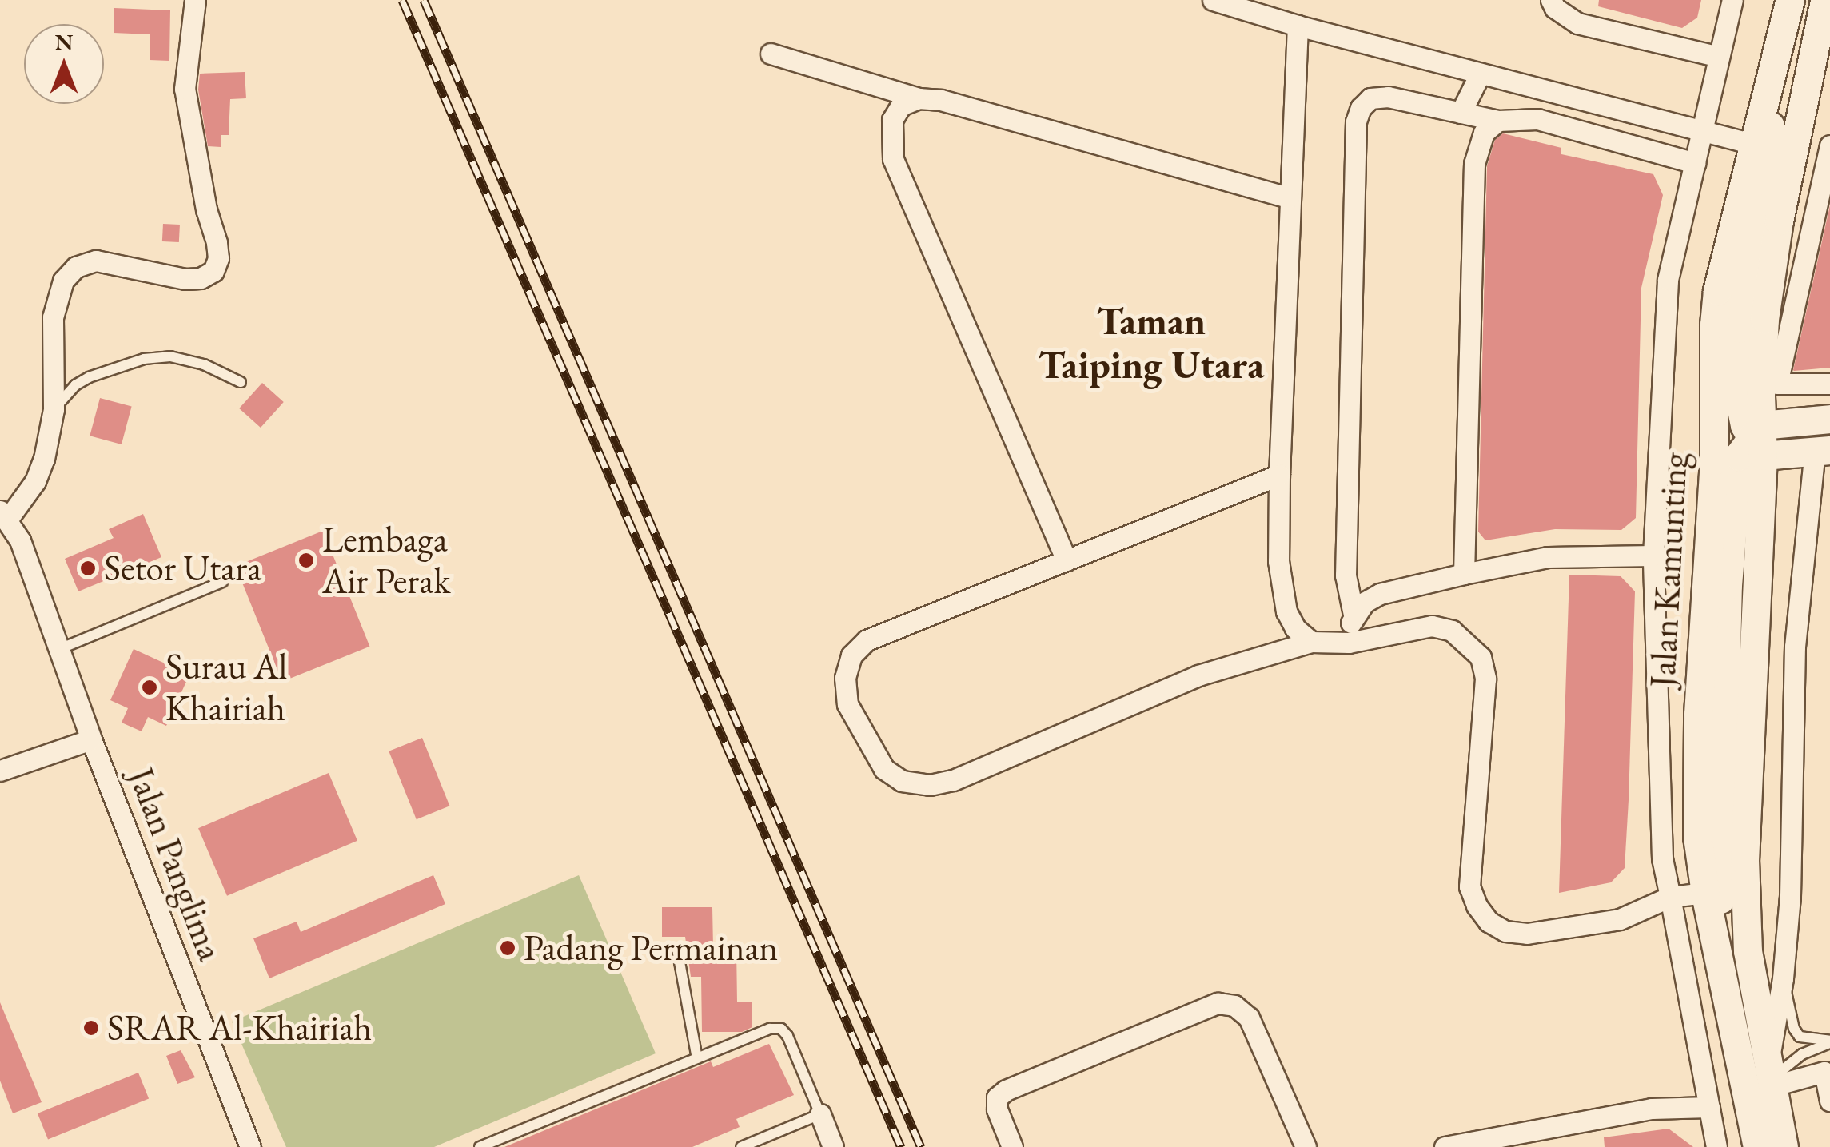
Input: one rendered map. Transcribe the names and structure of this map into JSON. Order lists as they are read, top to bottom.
{
  "streets": {
    "main road": ["Jalan Kamunting"],
    "street": ["Jalan Panglima"]
  },
  "districts": ["Taman Taiping Utara"],
  "places": [
    "Lembaga Air Perak",
    "Setor Utara",
    "Surau Al Khairiah",
    "Padang Permainan",
    "SRAR Al-Khairiah"
  ],
  "north": "top"
}
